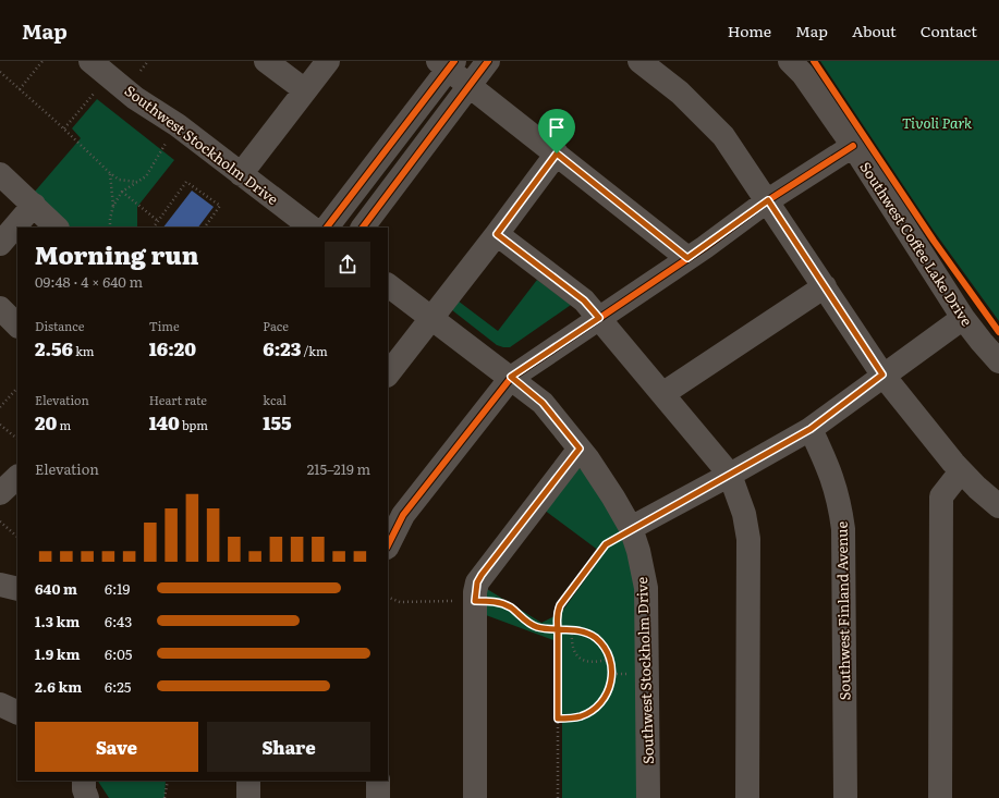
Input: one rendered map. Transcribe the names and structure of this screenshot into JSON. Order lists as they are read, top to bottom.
{
  "streets": {
    "street": ["Southwest Stockholm Drive", "Southwest Coffee Lake Drive", "Southwest Finland Avenue"]
  },
  "parks": ["Tivoli Park"],
  "page": {
    "header": "Map",
    "nav": [
      "Home",
      "Map",
      "About",
      "Contact"
    ],
    "heading": ["Morning run", "09:48 · 4 × 640 m"],
    "stats": [
      ["Distance", "2.56 km"],
      ["Time", "16:20"],
      ["Pace", "6:23 /km"],
      ["Elevation", "20 m"],
      ["Heart rate", "140 bpm"],
      ["kcal", "155"]
    ],
    "chart": ["Elevation", "215–219 m"],
    "list": [
      {
        "name": "640 m",
        "note": "6:19"
      },
      {
        "name": "1.3 km",
        "note": "6:43"
      },
      {
        "name": "1.9 km",
        "note": "6:05"
      },
      {
        "name": "2.6 km",
        "note": "6:25"
      }
    ],
    "buttons": ["Save", "Share"]
  }
}
